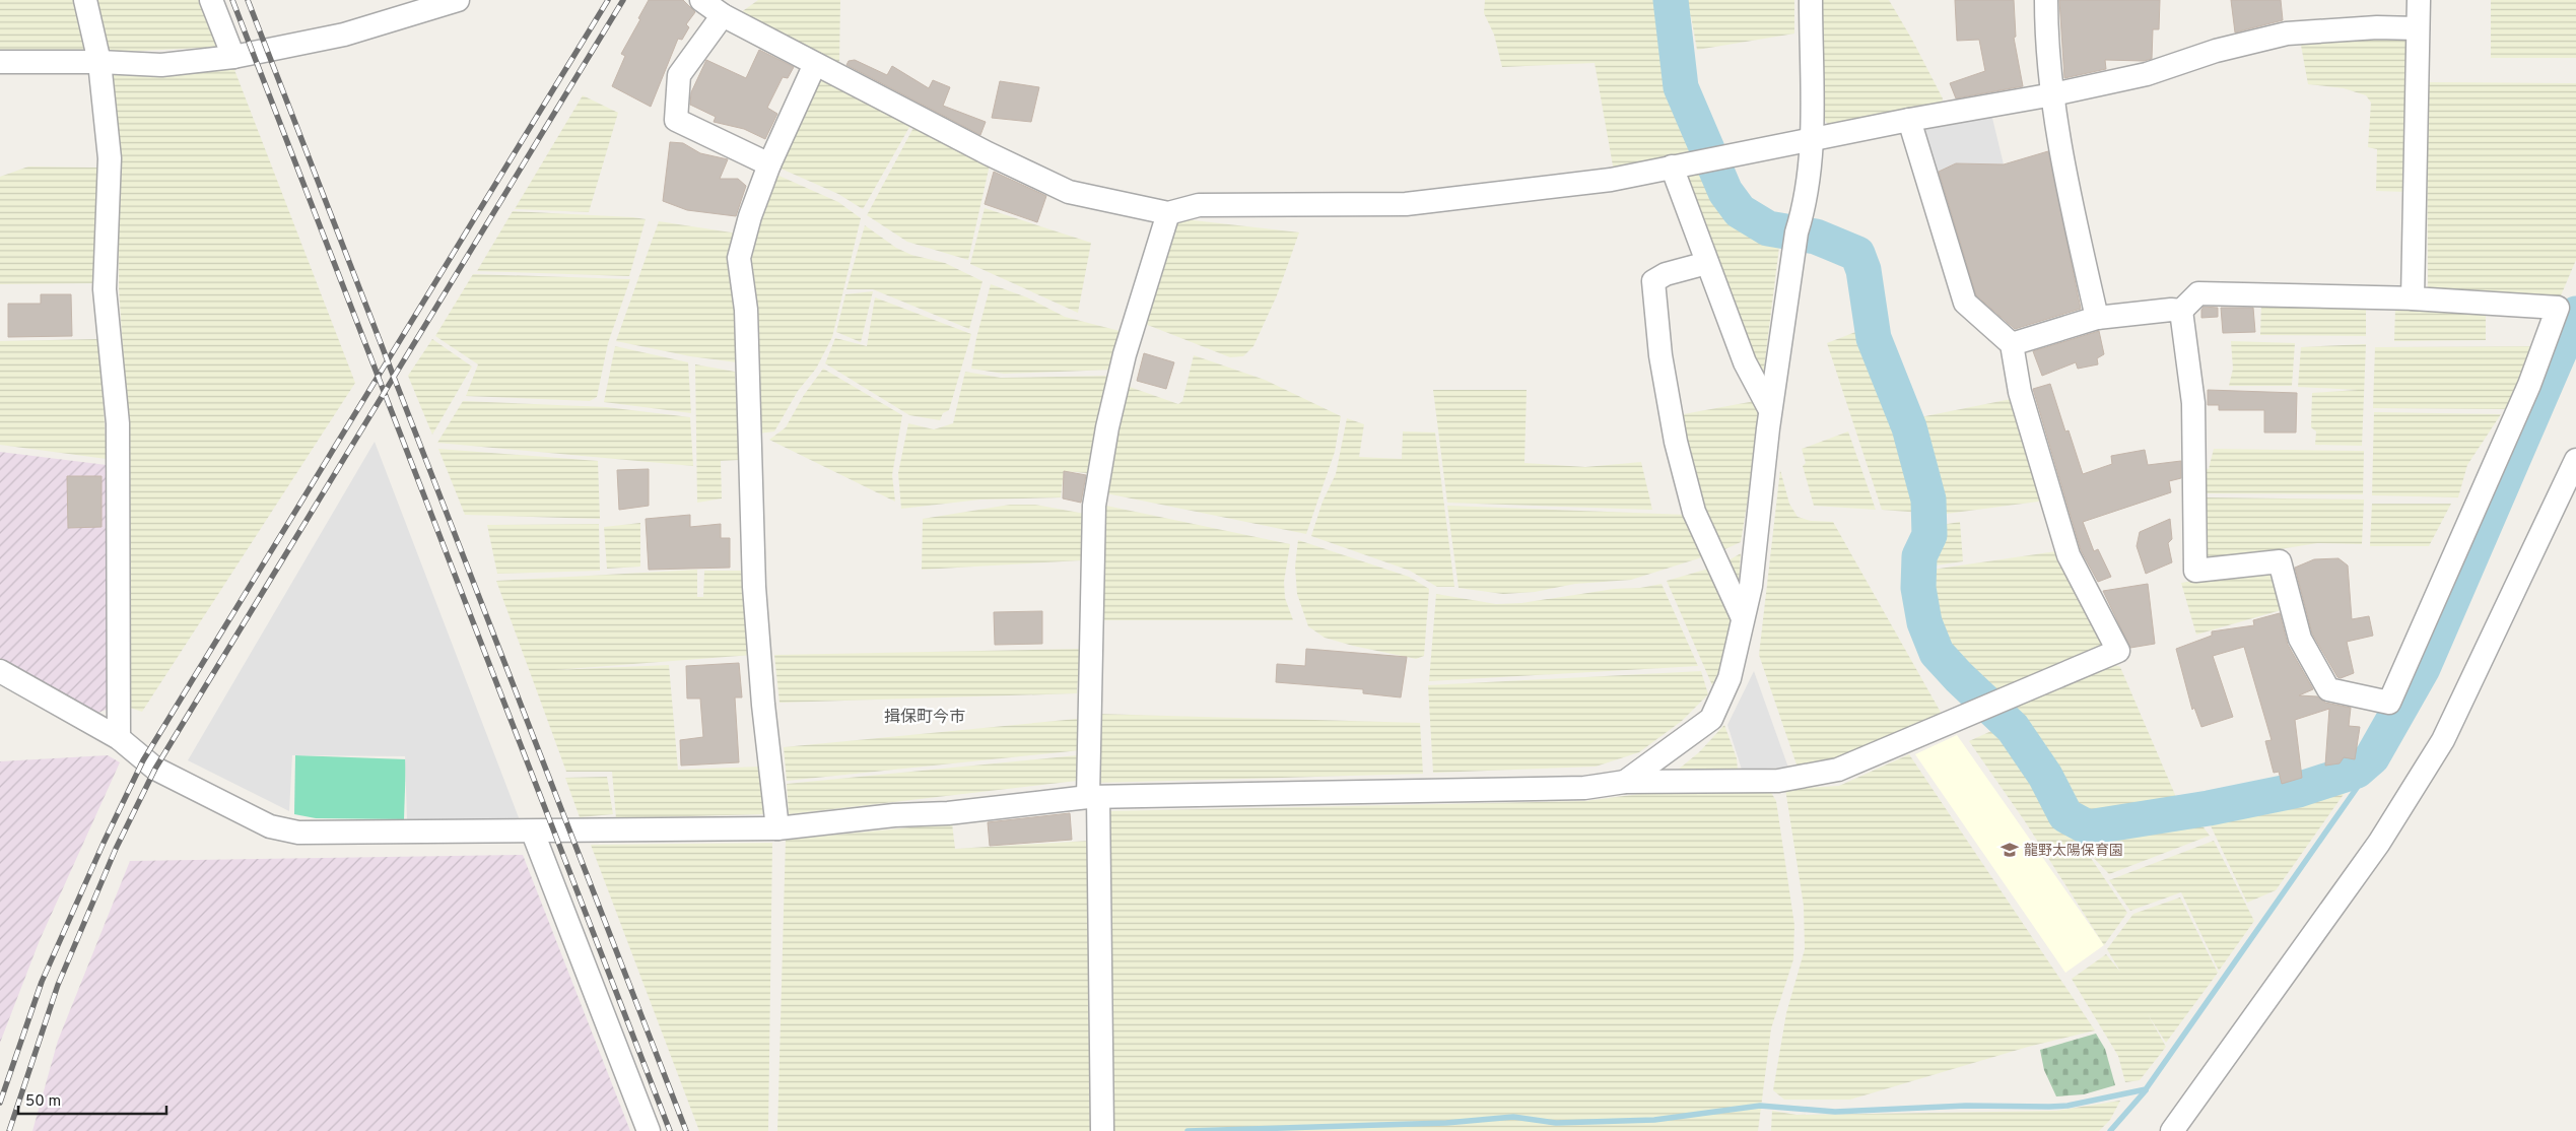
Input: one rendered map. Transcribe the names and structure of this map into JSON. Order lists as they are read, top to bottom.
{
  "districts": ["揖保町今市"],
  "places": {
    "school or university": ["龍野太陽保育園"]
  },
  "scale_bar": "50 m"
}
